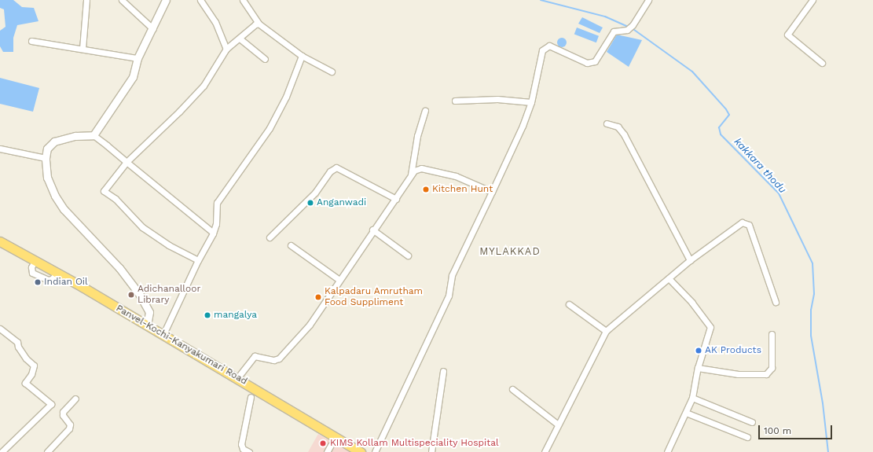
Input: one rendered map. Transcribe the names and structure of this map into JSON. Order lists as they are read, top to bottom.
{
  "streets": {
    "highway": ["Panvel-Kochi-Kanyakumari Road"]
  },
  "districts": ["MYLAKKAD"],
  "water": ["kakkara thodu"],
  "places": [
    "Kitchen Hunt",
    "Anganwadi",
    "Indian Oil",
    "Adichanalloor Library",
    "Kalpadaru Amrutham Food Suppliment",
    "mangalya",
    "AK Products",
    "KIMS Kollam Multispeciality Hospital"
  ],
  "scale_bar": "100 m"
}
